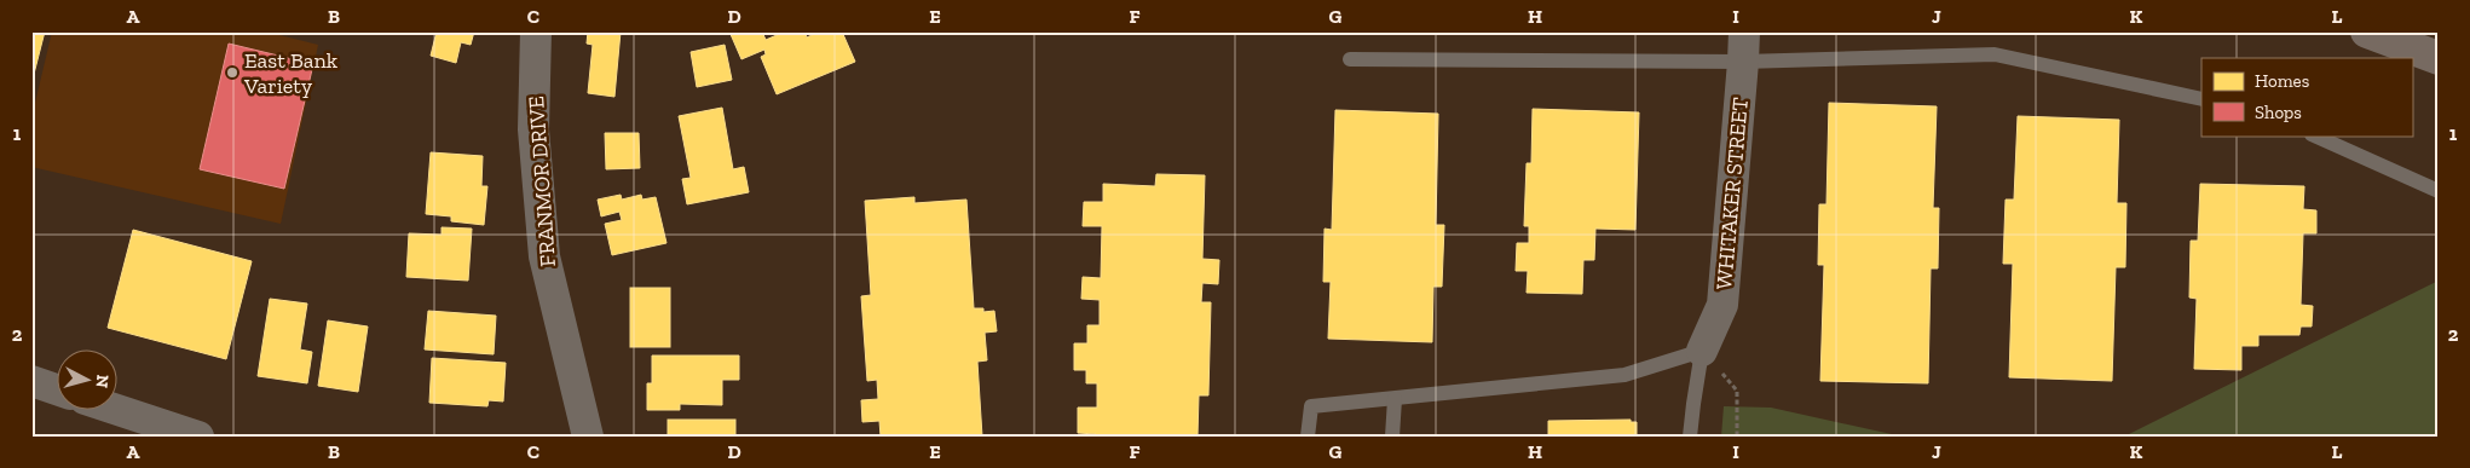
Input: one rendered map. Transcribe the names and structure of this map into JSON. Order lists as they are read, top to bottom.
{
  "streets": {
    "street": ["FRANMOR DRIVE", "WHITAKER STREET"]
  },
  "places": ["East Bank Variety"],
  "legend": ["Homes", "Shops"],
  "north": "right",
  "grid": {
    "columns": [
      "A",
      "B",
      "C",
      "D",
      "E",
      "F",
      "G",
      "H",
      "I",
      "J",
      "K",
      "L"
    ],
    "rows": ["1", "2"]
  }
}
